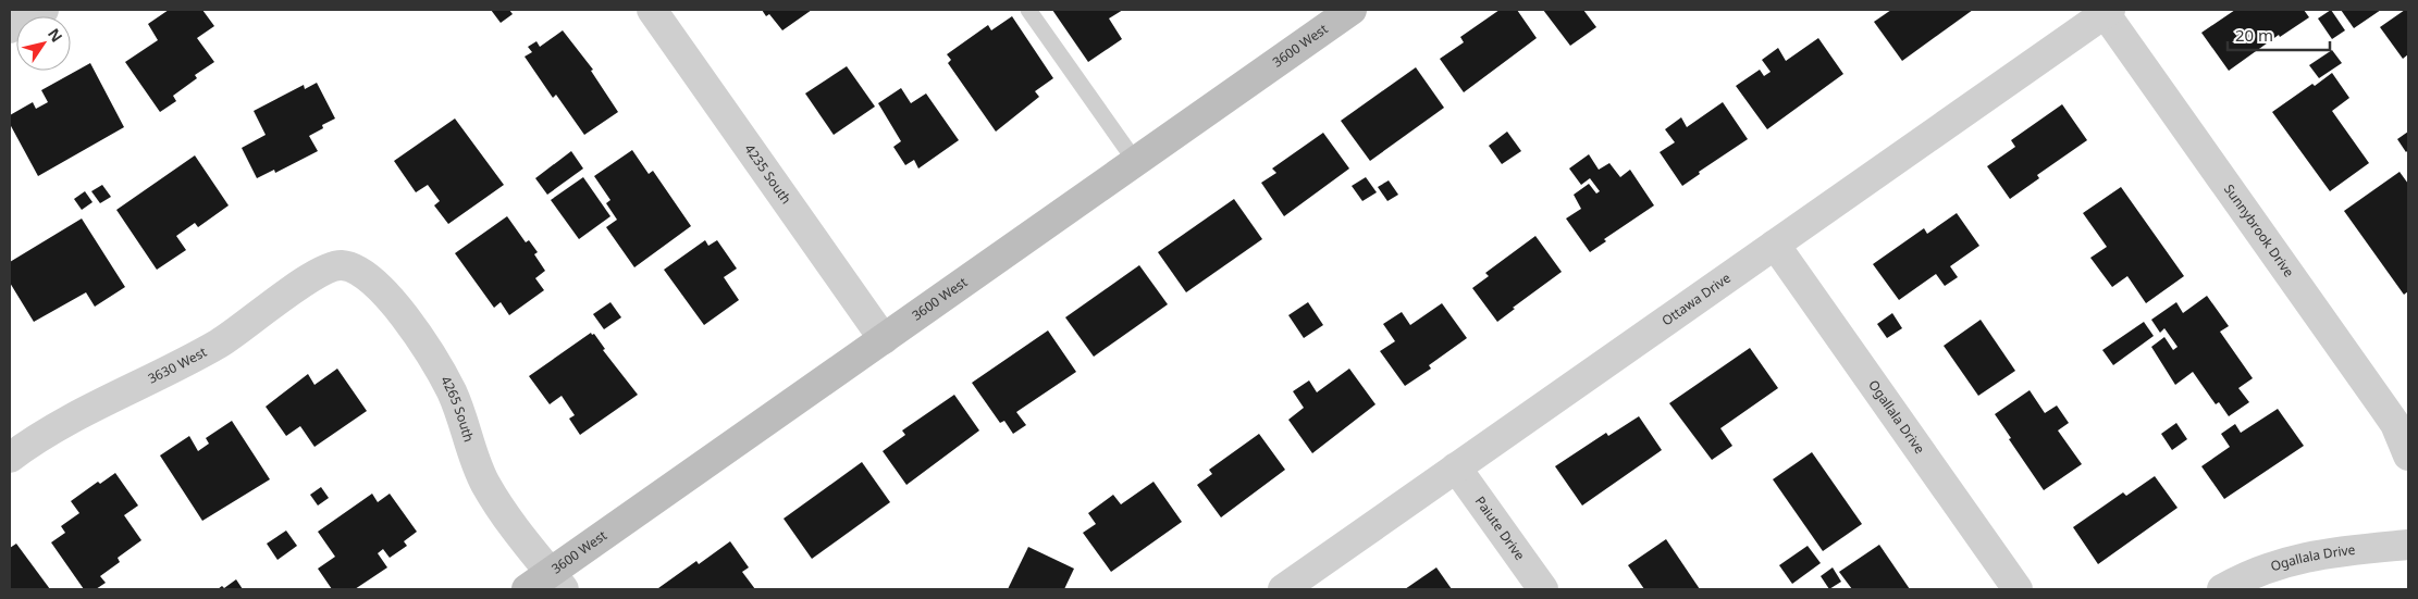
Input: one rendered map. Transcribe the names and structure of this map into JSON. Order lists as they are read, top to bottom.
{
  "streets": {
    "street": [
      "3600 West",
      "4235 South",
      "Sunnybrook Drive",
      "Ottawa Drive",
      "3630 West",
      "4265 South",
      "Ogallala Drive",
      "Paiute Drive"
    ]
  },
  "crossings": [
    ["3600 West", "4235 South"],
    ["3600 West", "4265 South"],
    ["Sunnybrook Drive", "Ottawa Drive"],
    ["Ottawa Drive", "Ogallala Drive"],
    ["Ottawa Drive", "Paiute Drive"],
    ["3630 West", "4265 South"]
  ],
  "scale_bar": "20 m",
  "north": "top right"
}
